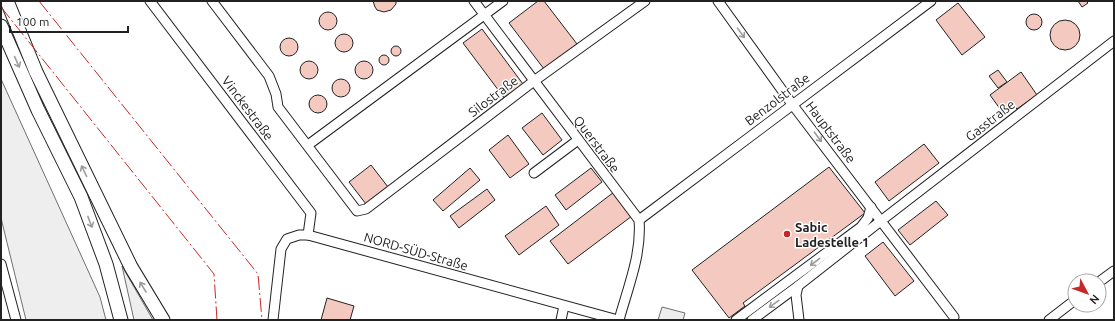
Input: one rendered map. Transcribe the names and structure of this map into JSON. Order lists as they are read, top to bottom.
{
  "streets": {
    "street": [
      "Silostraße",
      "Benzolstraße",
      "Vinckestraße",
      "Gasstraße",
      "Hauptstraße",
      "Querstraße",
      "NORD-SÜD-Straße"
    ]
  },
  "crossings": [
    ["Silostraße", "Querstraße"],
    ["Benzolstraße", "Hauptstraße"],
    ["Benzolstraße", "Querstraße"],
    ["Vinckestraße", "NORD-SÜD-Straße"],
    ["Gasstraße", "Hauptstraße"]
  ],
  "one_way": ["Hauptstraße"],
  "places": ["Sabic Ladestelle 1"],
  "scale_bar": "100 m",
  "north": "bottom right"
}
